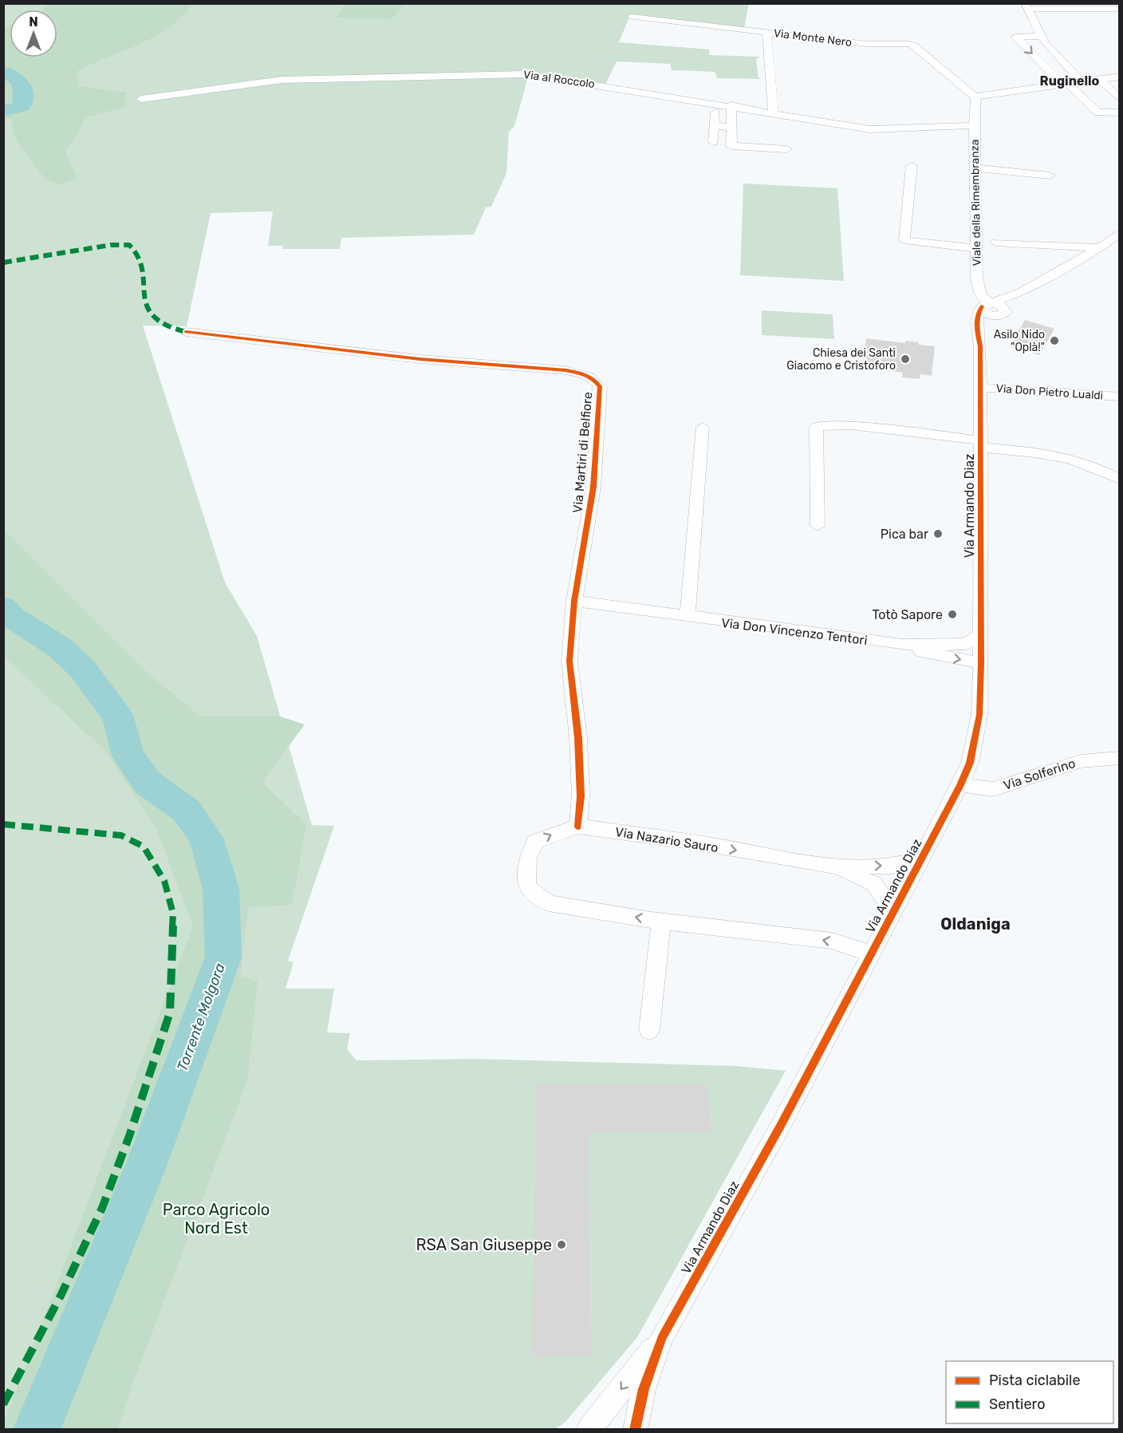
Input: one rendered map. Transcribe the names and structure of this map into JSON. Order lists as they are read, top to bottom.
{
  "streets": {
    "street": [
      "Via Monte Nero",
      "Via al Roccolo",
      "Viale della Rimembranza",
      "Via Don Pietro Lualdi",
      "Via Martiri di Belfiore",
      "Via Armando Diaz",
      "Via Don Vincenzo Tentori",
      "Via Solferino",
      "Via Nazario Sauro"
    ]
  },
  "crossings": [
    ["Via Monte Nero", "Viale della Rimembranza"],
    ["Via al Roccolo", "Viale della Rimembranza"],
    ["Viale della Rimembranza", "Via Armando Diaz"],
    ["Via Don Pietro Lualdi", "Via Armando Diaz"],
    ["Via Martiri di Belfiore", "Via Don Vincenzo Tentori"],
    ["Via Martiri di Belfiore", "Via Nazario Sauro"],
    ["Via Armando Diaz", "Via Don Vincenzo Tentori"],
    ["Via Armando Diaz", "Via Solferino"],
    ["Via Armando Diaz", "Via Nazario Sauro"]
  ],
  "districts": ["Ruginello", "Oldaniga"],
  "water": ["Torrente Molgora"],
  "parks": ["Parco Agricolo Nord Est"],
  "places": [
    "Asilo Nido \"Oplà!\"",
    "Chiesa dei Santi Giacomo e Cristoforo",
    "Pica bar",
    "Totò Sapore",
    "RSA San Giuseppe"
  ],
  "legend": ["Pista ciclabile", "Sentiero"],
  "north": "top"
}
